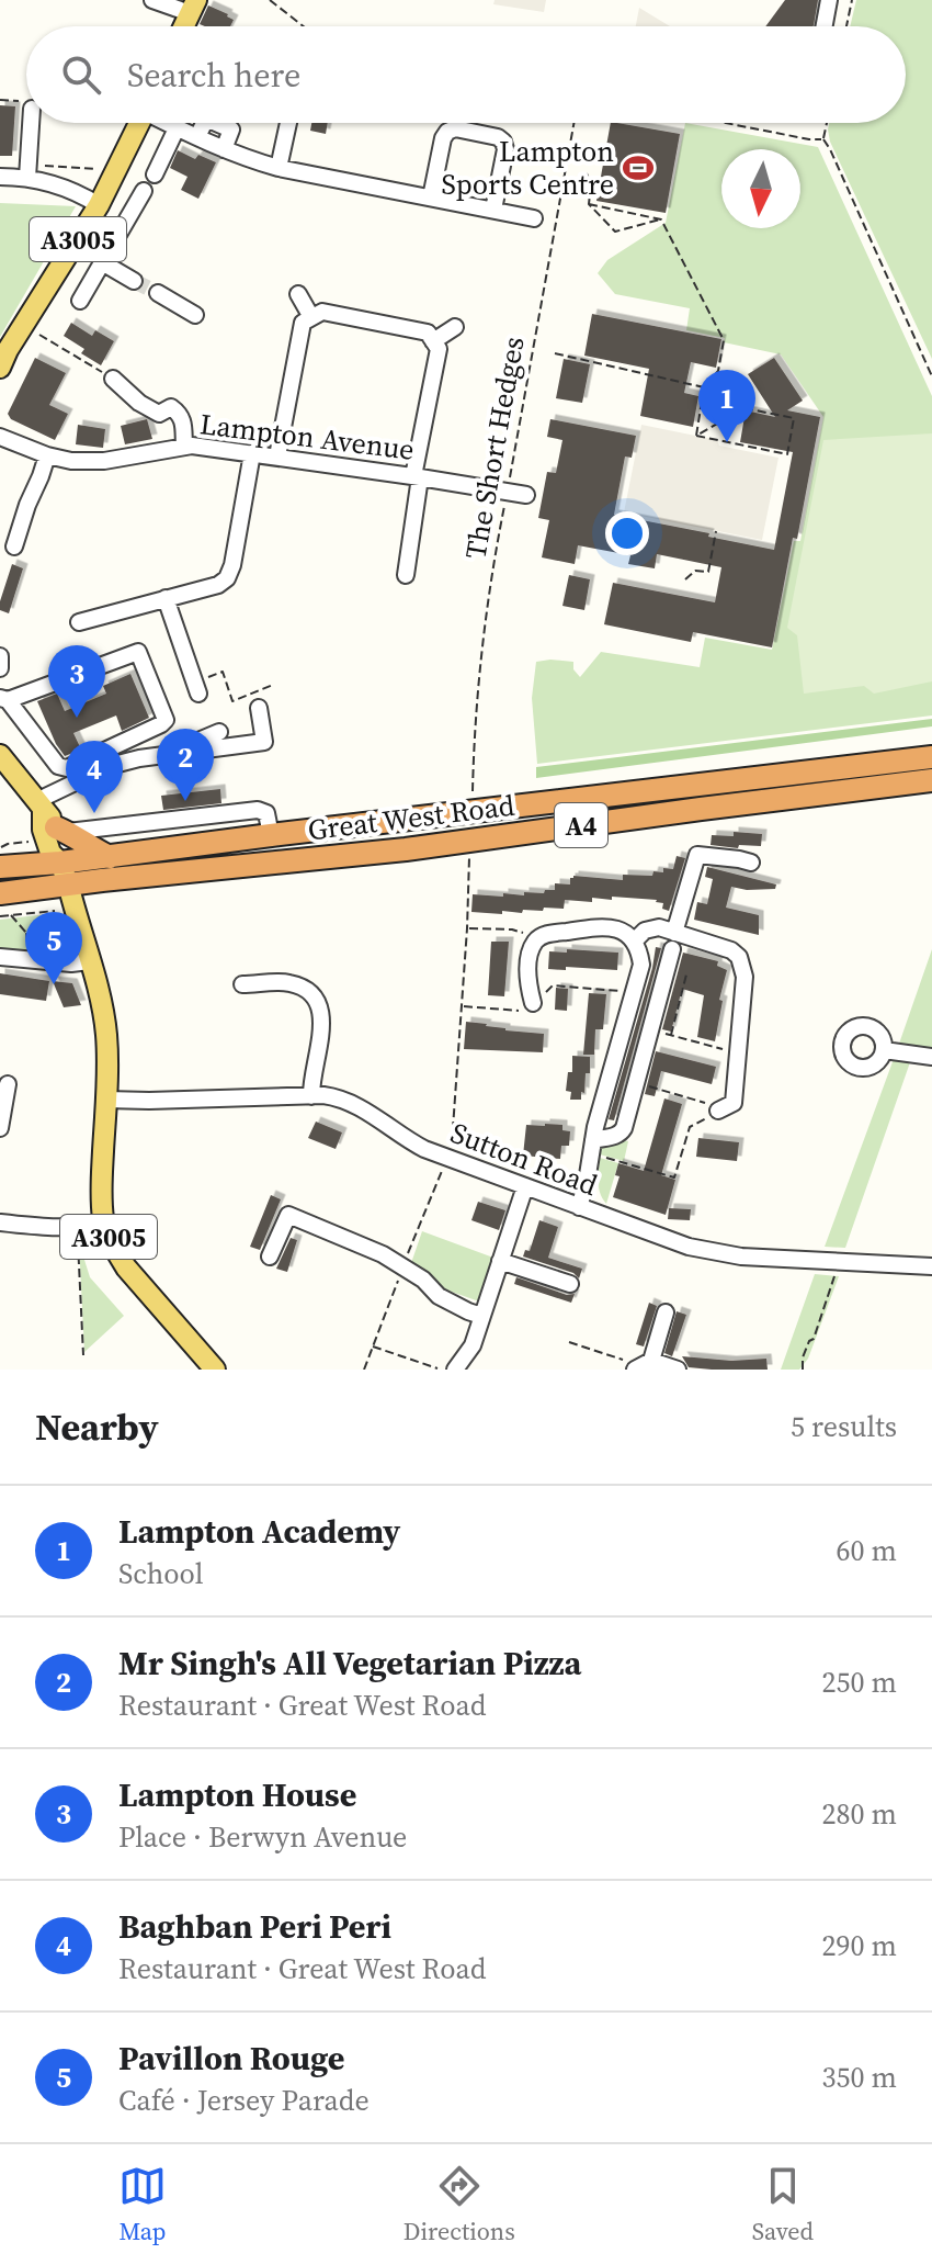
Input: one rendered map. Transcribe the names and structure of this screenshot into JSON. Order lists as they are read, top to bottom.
{
  "streets": {
    "highway": ["Great West Road", "A4"],
    "main road": ["A3005"],
    "street": ["Lampton Avenue", "Sutton Road"],
    "path": ["The Short Hedges"]
  },
  "crossings": [
    ["A3005", "Great West Road"],
    ["A3005", "Sutton Road"],
    ["Lampton Avenue", "The Short Hedges"]
  ],
  "places": {
    "sports": ["Lampton Sports Centre"]
  },
  "north": "bottom",
  "page": {
    "search": "Search here",
    "pins": [
      "1",
      "3",
      "2",
      "4",
      "5"
    ],
    "heading": ["Nearby", "5 results"],
    "list": [
      {
        "mark": "1",
        "name": "Lampton Academy",
        "note": "School",
        "value": "60 m"
      },
      {
        "mark": "2",
        "name": "Mr Singh's All Vegetarian Pizza",
        "note": "Restaurant · Great West Road",
        "value": "250 m"
      },
      {
        "mark": "3",
        "name": "Lampton House",
        "note": "Place · Berwyn Avenue",
        "value": "280 m"
      },
      {
        "mark": "4",
        "name": "Baghban Peri Peri",
        "note": "Restaurant · Great West Road",
        "value": "290 m"
      },
      {
        "mark": "5",
        "name": "Pavillon Rouge",
        "note": "Café · Jersey Parade",
        "value": "350 m"
      }
    ],
    "nav": ["Map", "Directions", "Saved"]
  }
}
